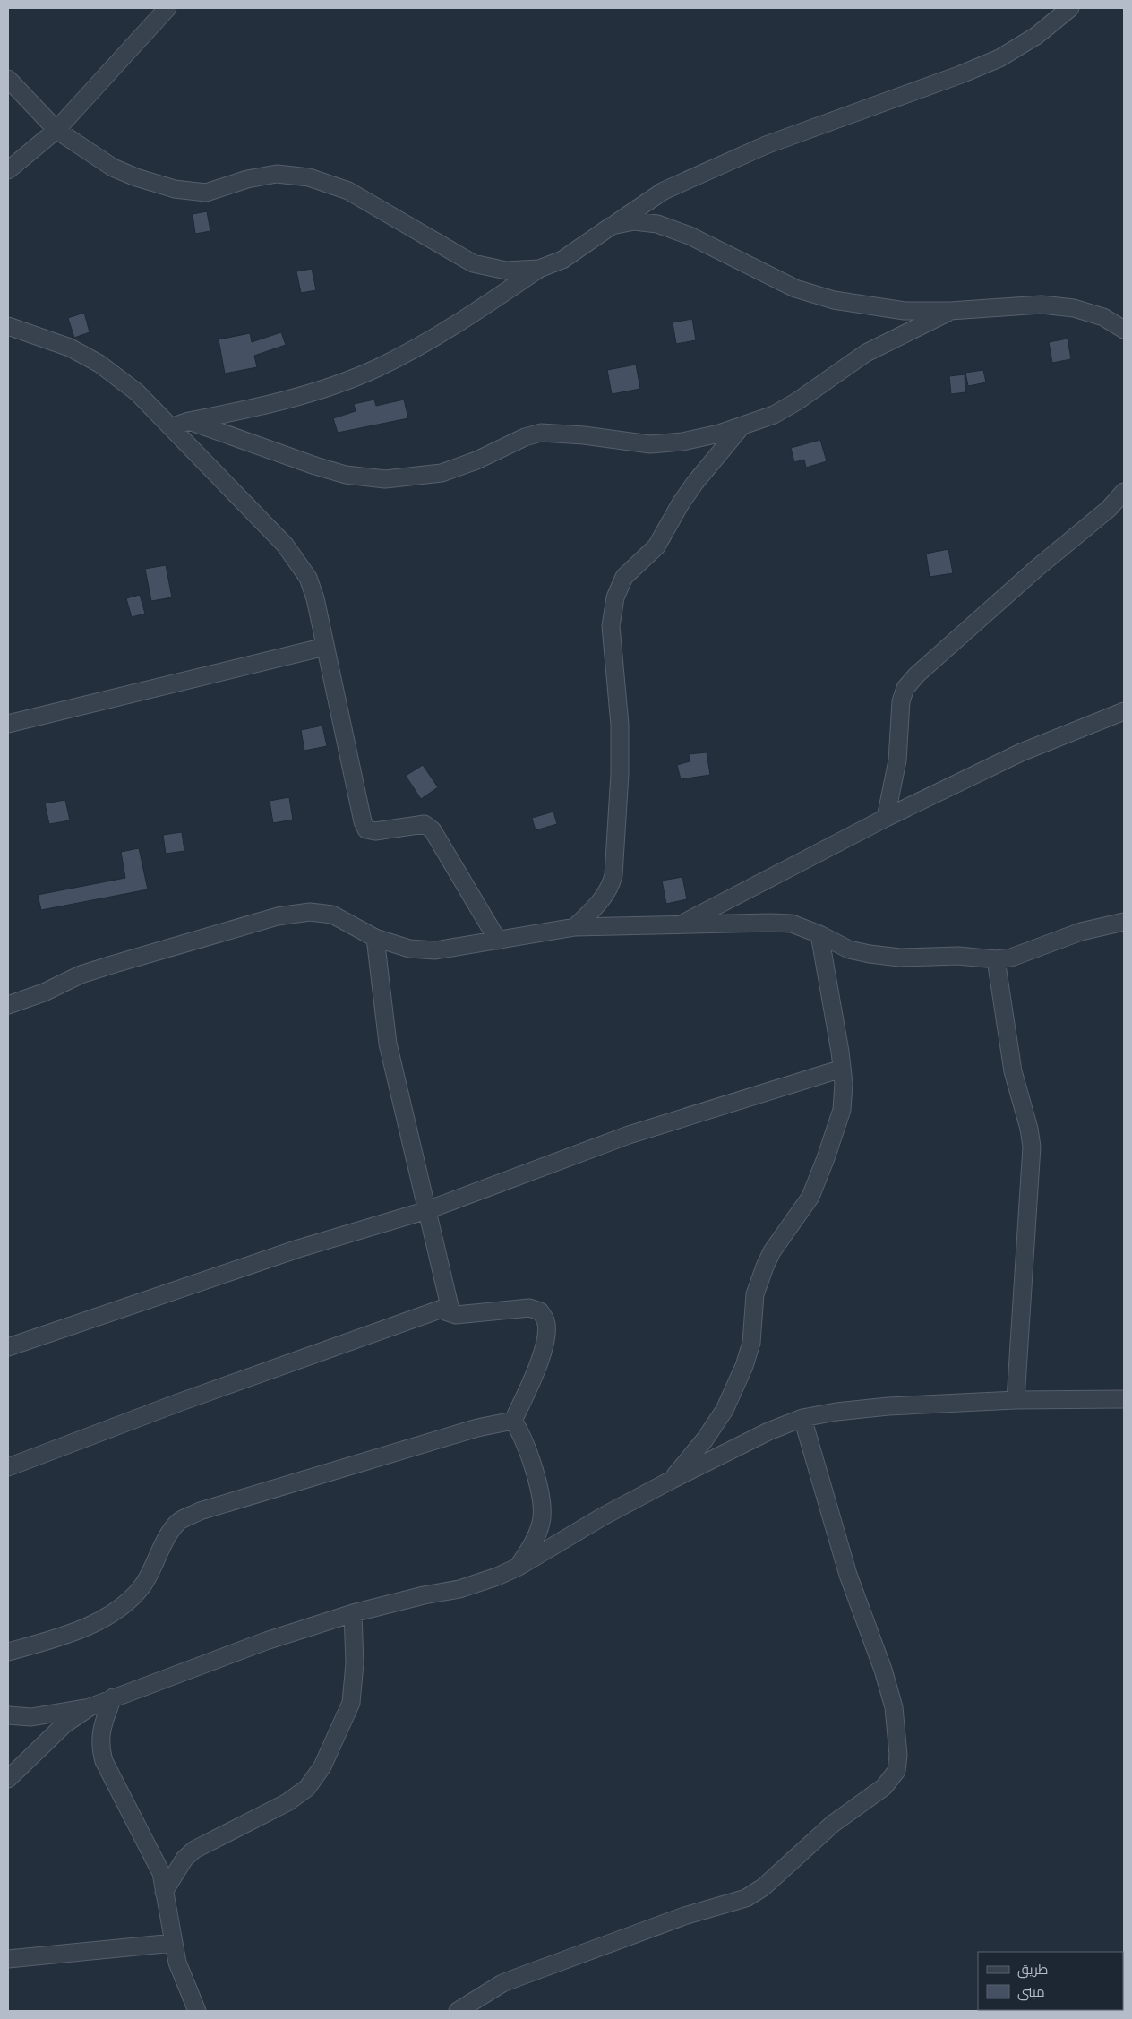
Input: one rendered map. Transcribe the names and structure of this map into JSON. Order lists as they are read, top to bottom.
{
  "legend": ["طريق", "مبنى"]
}
